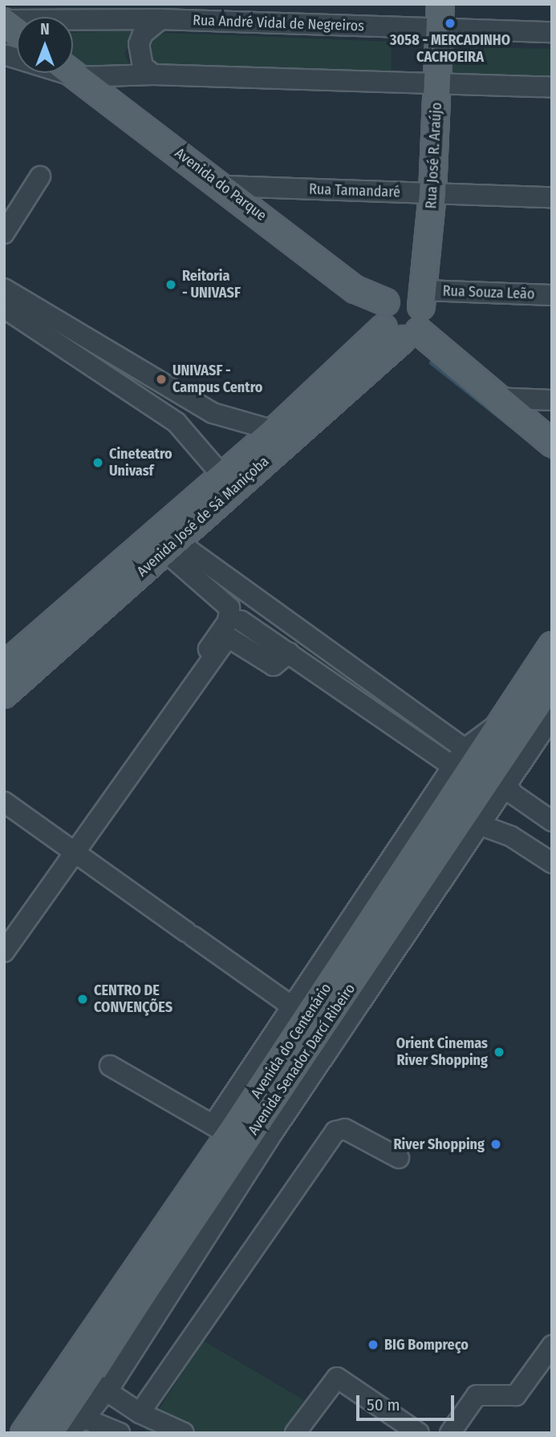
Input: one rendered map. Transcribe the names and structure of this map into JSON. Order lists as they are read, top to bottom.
{
  "streets": {
    "main road": [
      "Rua José R. Araújo",
      "Avenida do Parque",
      "Avenida José de Sá Maniçoba",
      "Avenida do Centenário",
      "Avenida Senador Darcí Ribeiro"
    ],
    "street": ["Rua André Vidal de Negreiros", "Rua Tamandaré", "Rua Souza Leão"]
  },
  "crossings": [
    ["Rua André Vidal de Negreiros", "Rua José R. Araújo"],
    ["Rua José R. Araújo", "Avenida do Parque"],
    ["Rua José R. Araújo", "Rua Tamandaré"],
    ["Rua José R. Araújo", "Rua Souza Leão"],
    ["Rua José R. Araújo", "Avenida José de Sá Maniçoba"],
    ["Avenida do Parque", "Rua Tamandaré"],
    ["Avenida do Parque", "Rua Souza Leão"],
    ["Avenida do Parque", "Avenida José de Sá Maniçoba"],
    ["Rua Souza Leão", "Avenida José de Sá Maniçoba"],
    ["Avenida do Centenário", "Avenida Senador Darcí Ribeiro"]
  ],
  "places": [
    "3058 - MERCADINHO CACHOEIRA",
    "Reitoria - UNIVASF",
    "UNIVASF - Campus Centro",
    "Cineteatro Univasf",
    "CENTRO DE CONVENÇÕES",
    "Orient Cinemas River Shopping",
    "River Shopping",
    "BIG Bompreço"
  ],
  "scale_bar": "50 m",
  "north": "top"
}
